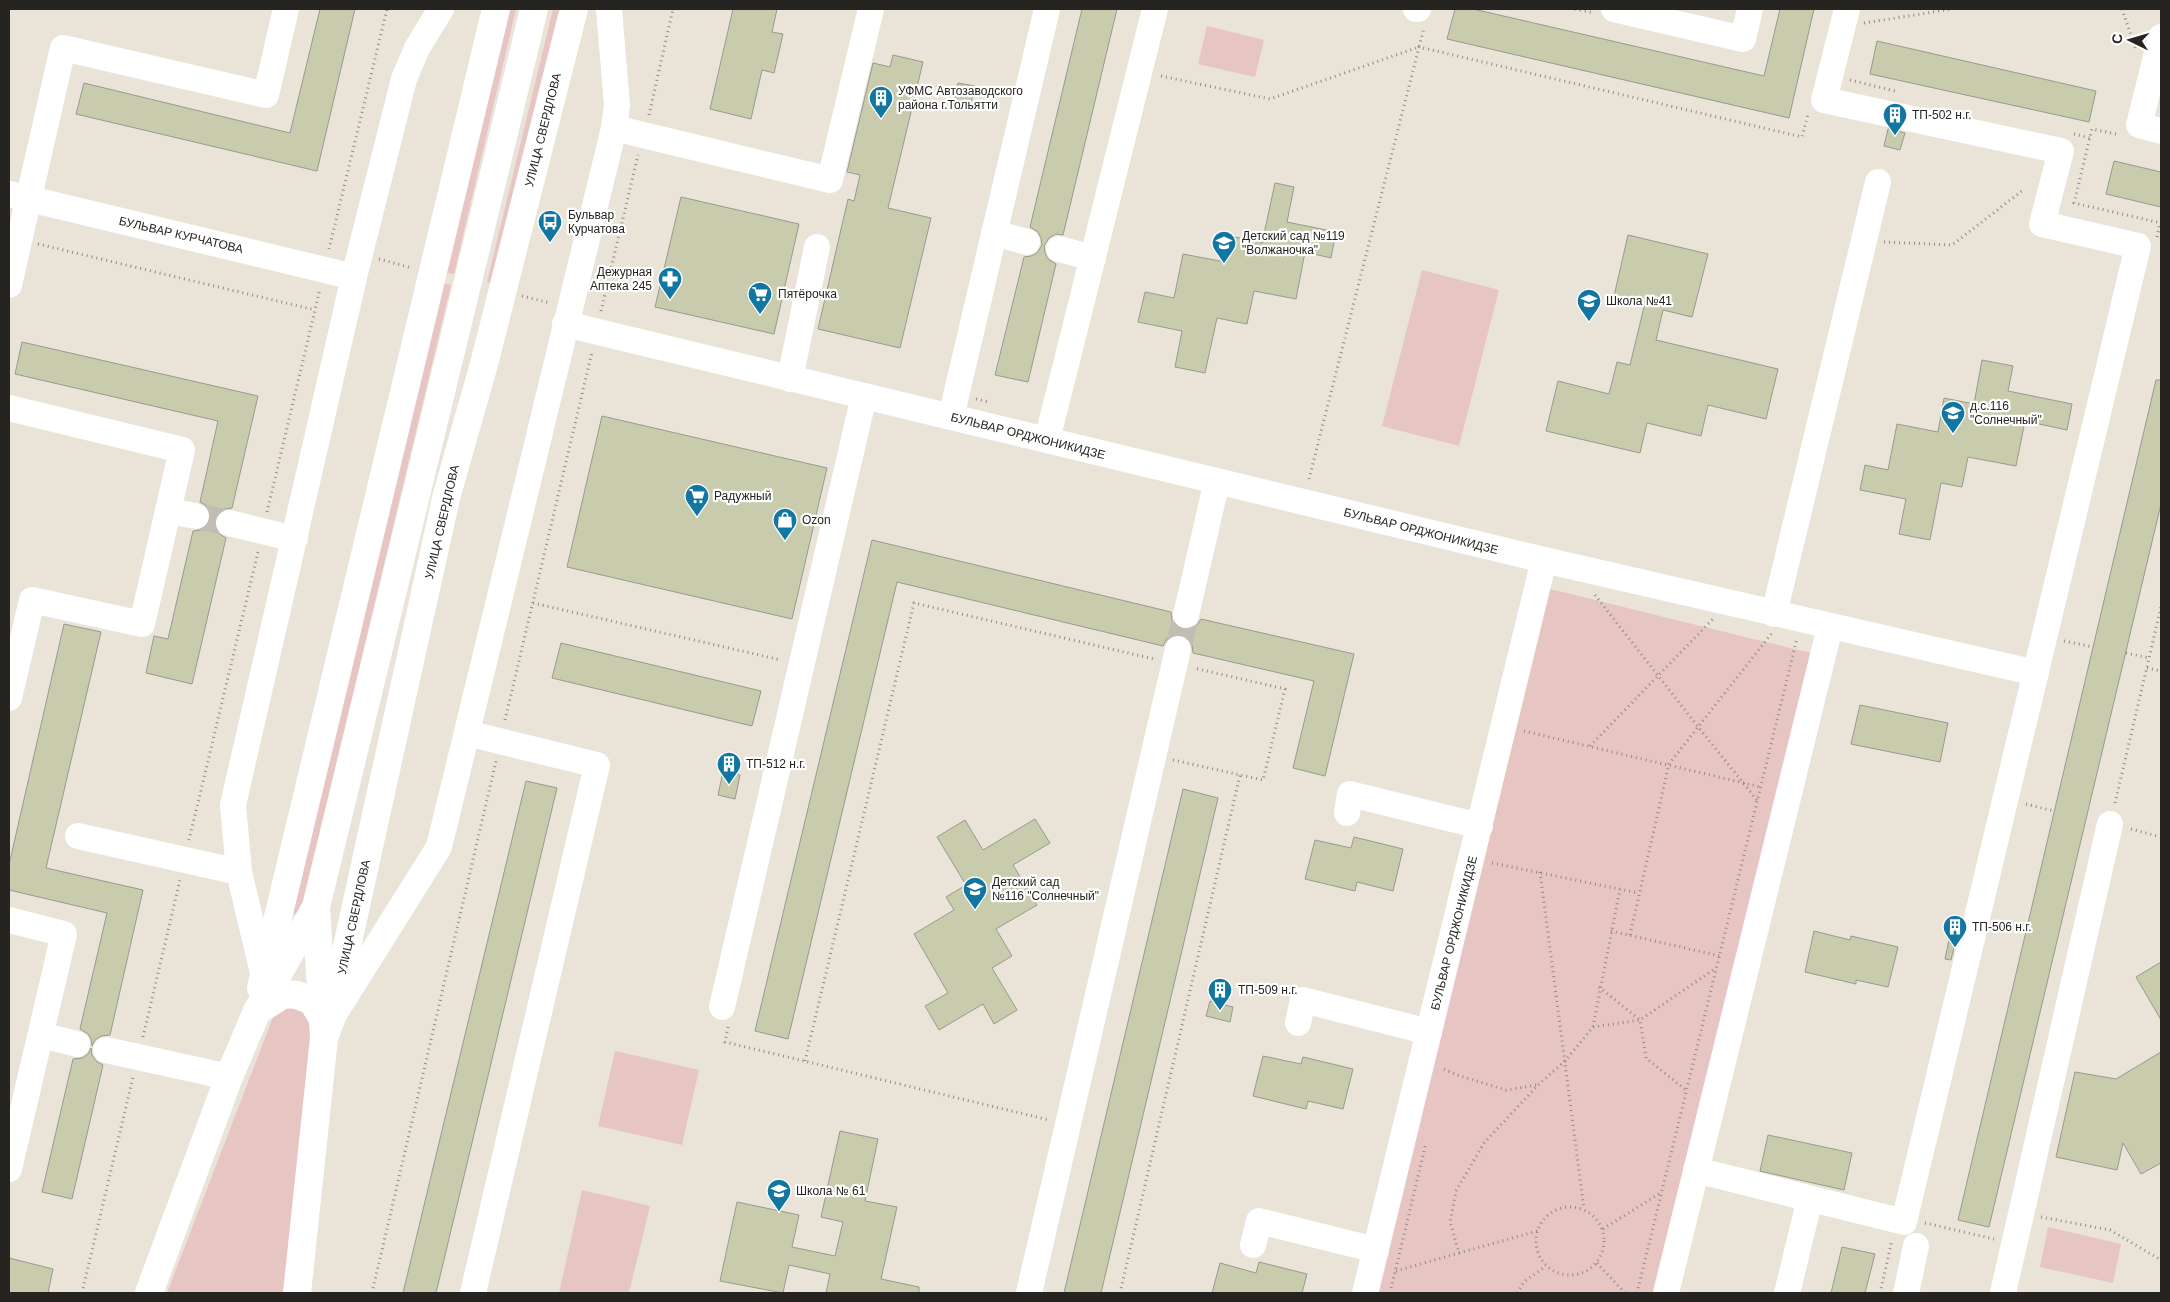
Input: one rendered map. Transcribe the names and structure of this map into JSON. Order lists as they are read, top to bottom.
{
  "streets": {
    "main road": ["УЛИЦА СВЕРДЛОВА"],
    "street": ["БУЛЬВАР КУРЧАТОВА", "БУЛЬВАР ОРДЖОНИКИДЗЕ"]
  },
  "places": {
    "building": [
      "УФМС Автозаводского района г.Тольятти",
      "ТП-502 н.г.",
      "ТП-512 н.г.",
      "ТП-506 н.г.",
      "ТП-509 н.г."
    ],
    "bus stop": ["Бульвар Курчатова"],
    "school or university": [
      "Детский сад №119 \"Волжаночка\"",
      "Школа №41",
      "д.с.116 \"Солнечный\"",
      "Детский сад №116 \"Солнечный\"",
      "Школа № 61"
    ],
    "pharmacy": ["Дежурная Аптека 245"],
    "supermarket": ["Пятёрочка", "Радужный"],
    "shop": ["Ozon"]
  },
  "north": "left"
}
